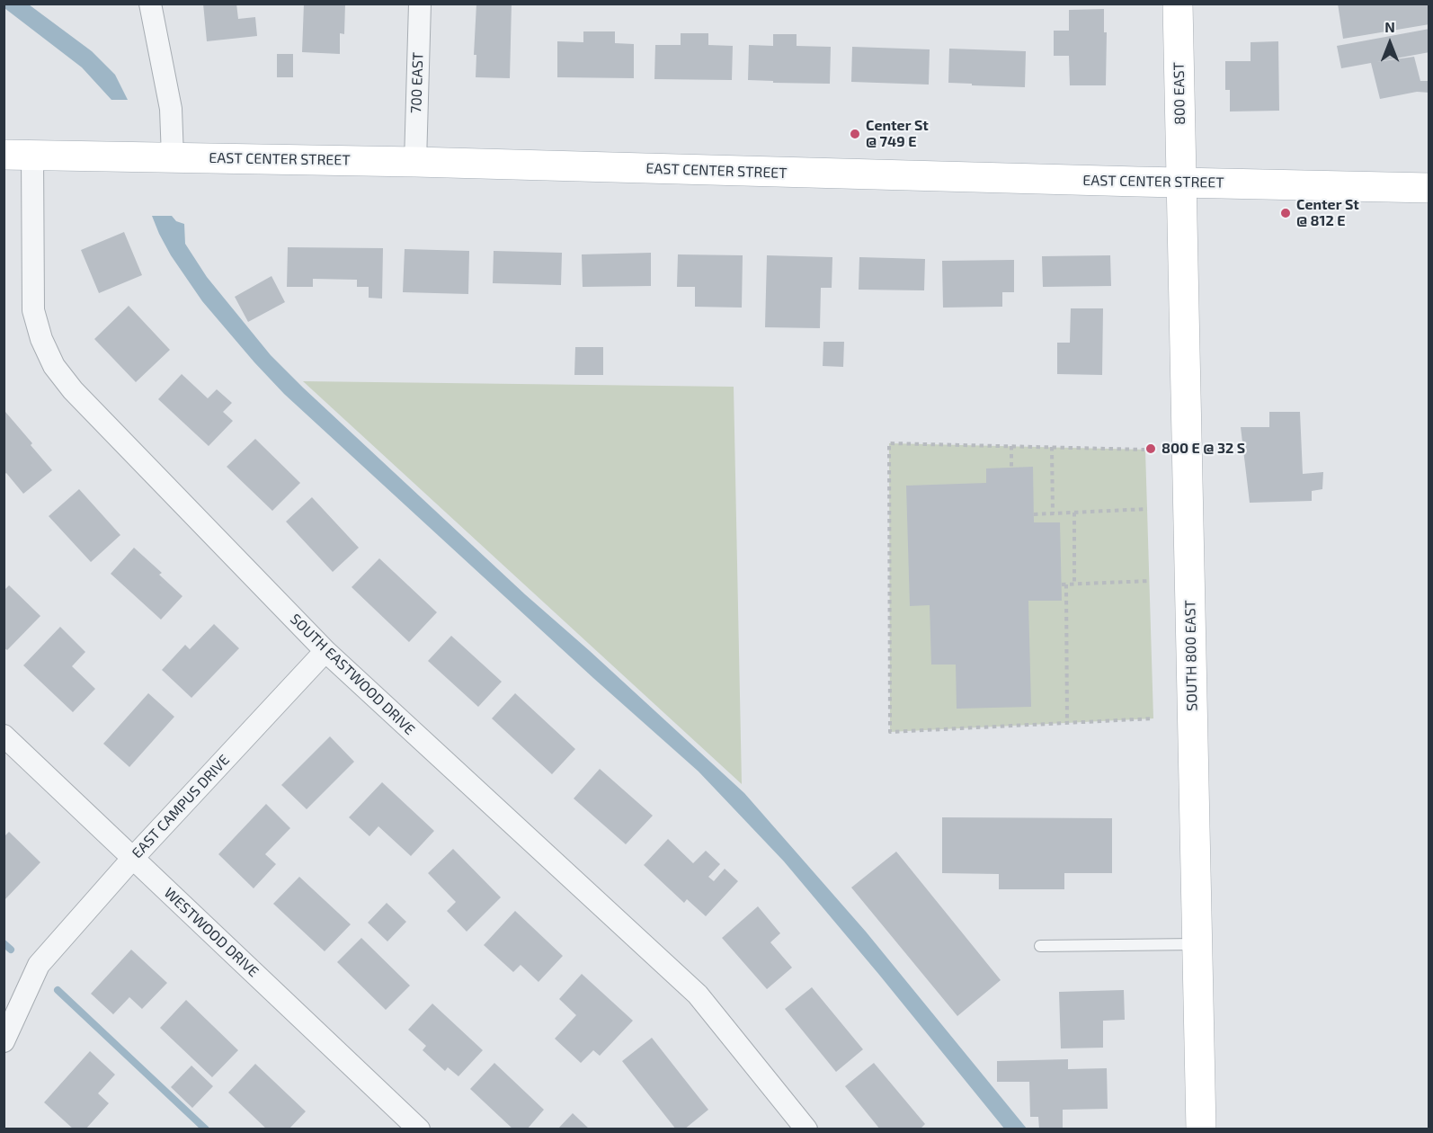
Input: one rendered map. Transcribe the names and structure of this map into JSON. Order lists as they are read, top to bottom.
{
  "streets": {
    "main road": ["800 EAST", "EAST CENTER STREET", "SOUTH 800 EAST"],
    "street": [
      "700 EAST",
      "SOUTH EASTWOOD DRIVE",
      "EAST CAMPUS DRIVE",
      "WESTWOOD DRIVE"
    ]
  },
  "crossings": [
    ["700 EAST", "EAST CENTER STREET"],
    ["800 EAST", "EAST CENTER STREET"],
    ["800 EAST", "SOUTH 800 EAST"],
    ["EAST CENTER STREET", "SOUTH 800 EAST"],
    ["EAST CENTER STREET", "SOUTH EASTWOOD DRIVE"],
    ["SOUTH EASTWOOD DRIVE", "EAST CAMPUS DRIVE"],
    ["EAST CAMPUS DRIVE", "WESTWOOD DRIVE"]
  ],
  "places": ["Center St @ 749 E", "Center St @ 812 E", "800 E @ 32 S"],
  "north": "top"
}
